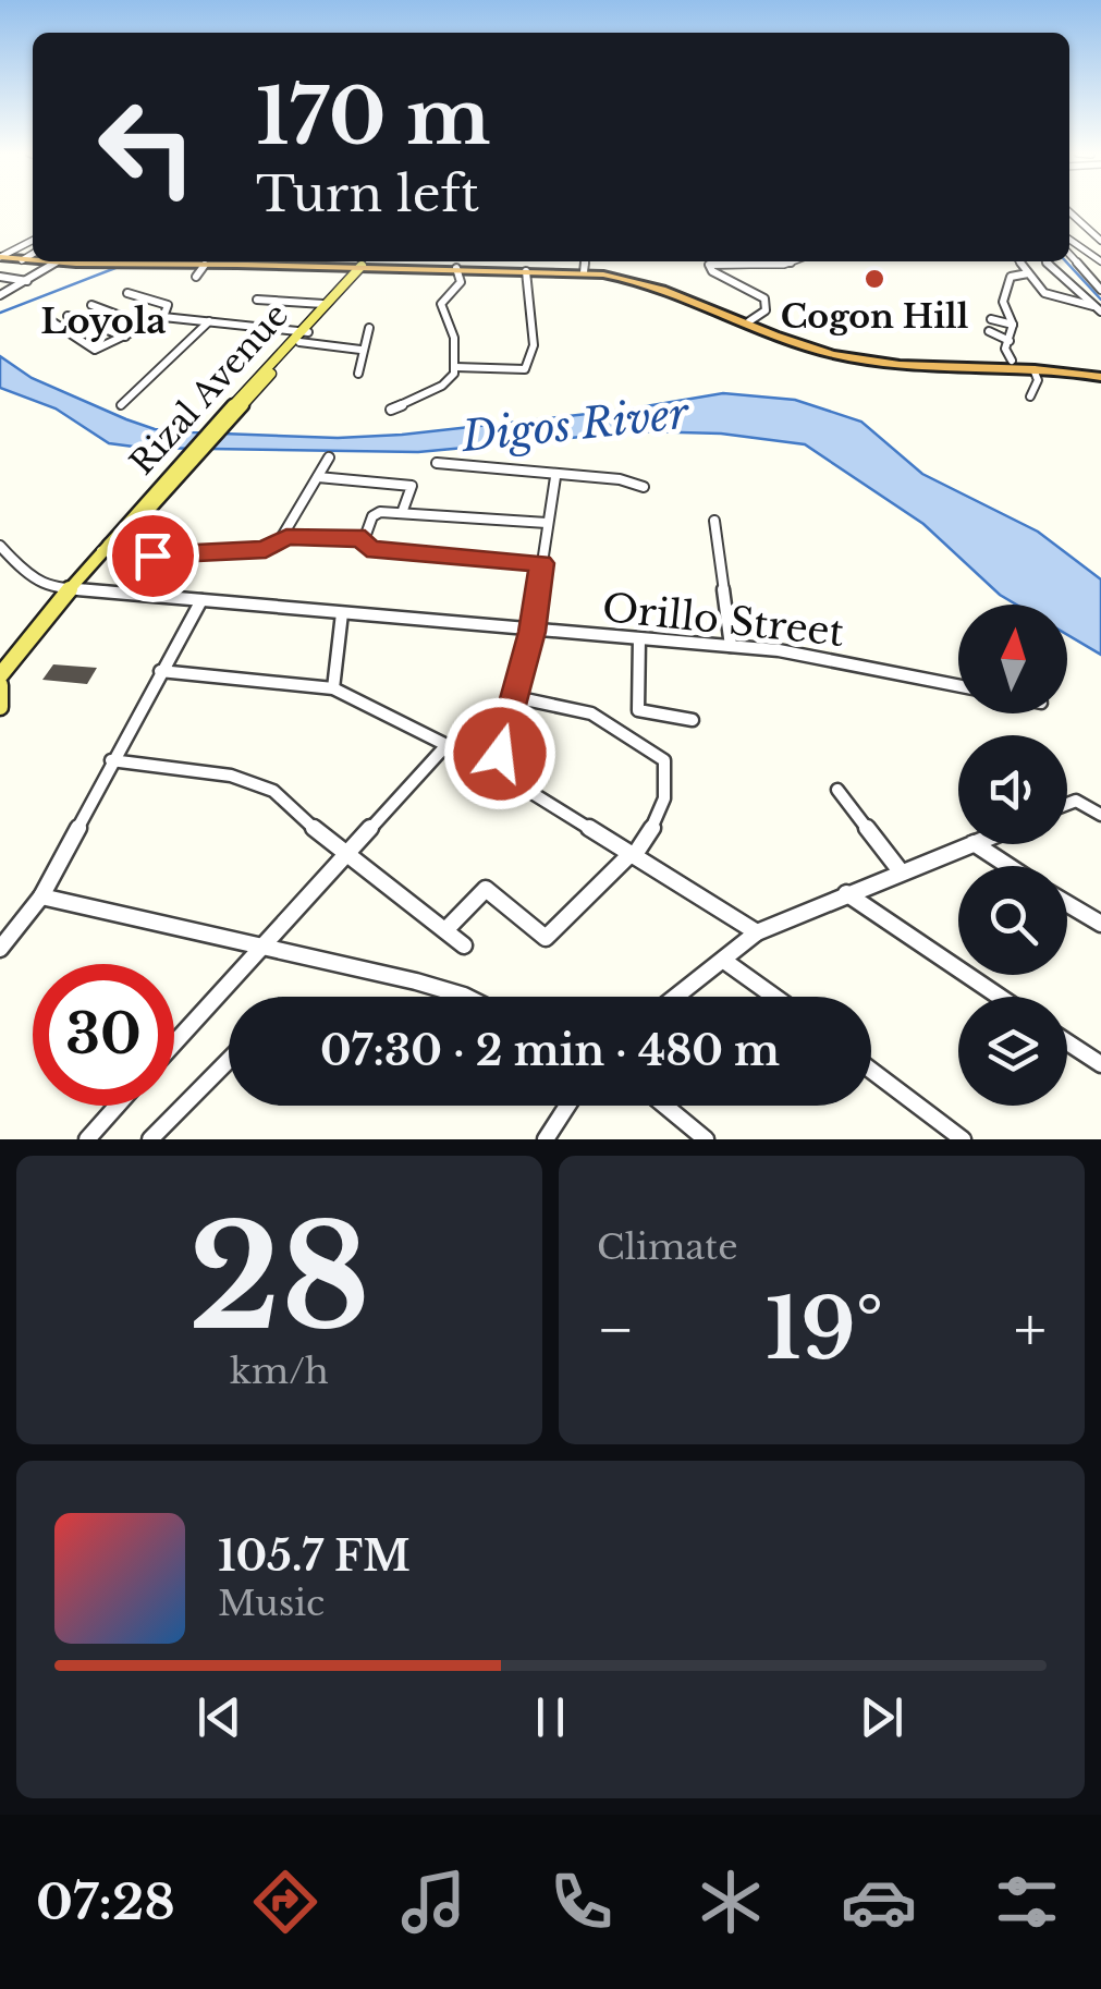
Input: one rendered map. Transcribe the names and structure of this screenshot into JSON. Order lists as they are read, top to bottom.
{
  "streets": {
    "main road": ["Rizal Avenue"],
    "street": ["Orillo Street"]
  },
  "crossings": [
    ["Rizal Avenue", "Orillo Street"]
  ],
  "districts": ["Loyola"],
  "water": ["Digos River"],
  "places": ["Cogon Hill"],
  "north": "top",
  "page": {
    "turn": ["170 m", "Turn left"],
    "limit": "30",
    "trip": "07:30 · 2 min · 480 m",
    "tile": [
      ["28", "km/h"],
      "Climate"
    ],
    "heat": ["−", "19°", "+"],
    "song": ["105.7 FM", "Music"],
    "tabs": "07:28"
  }
}
